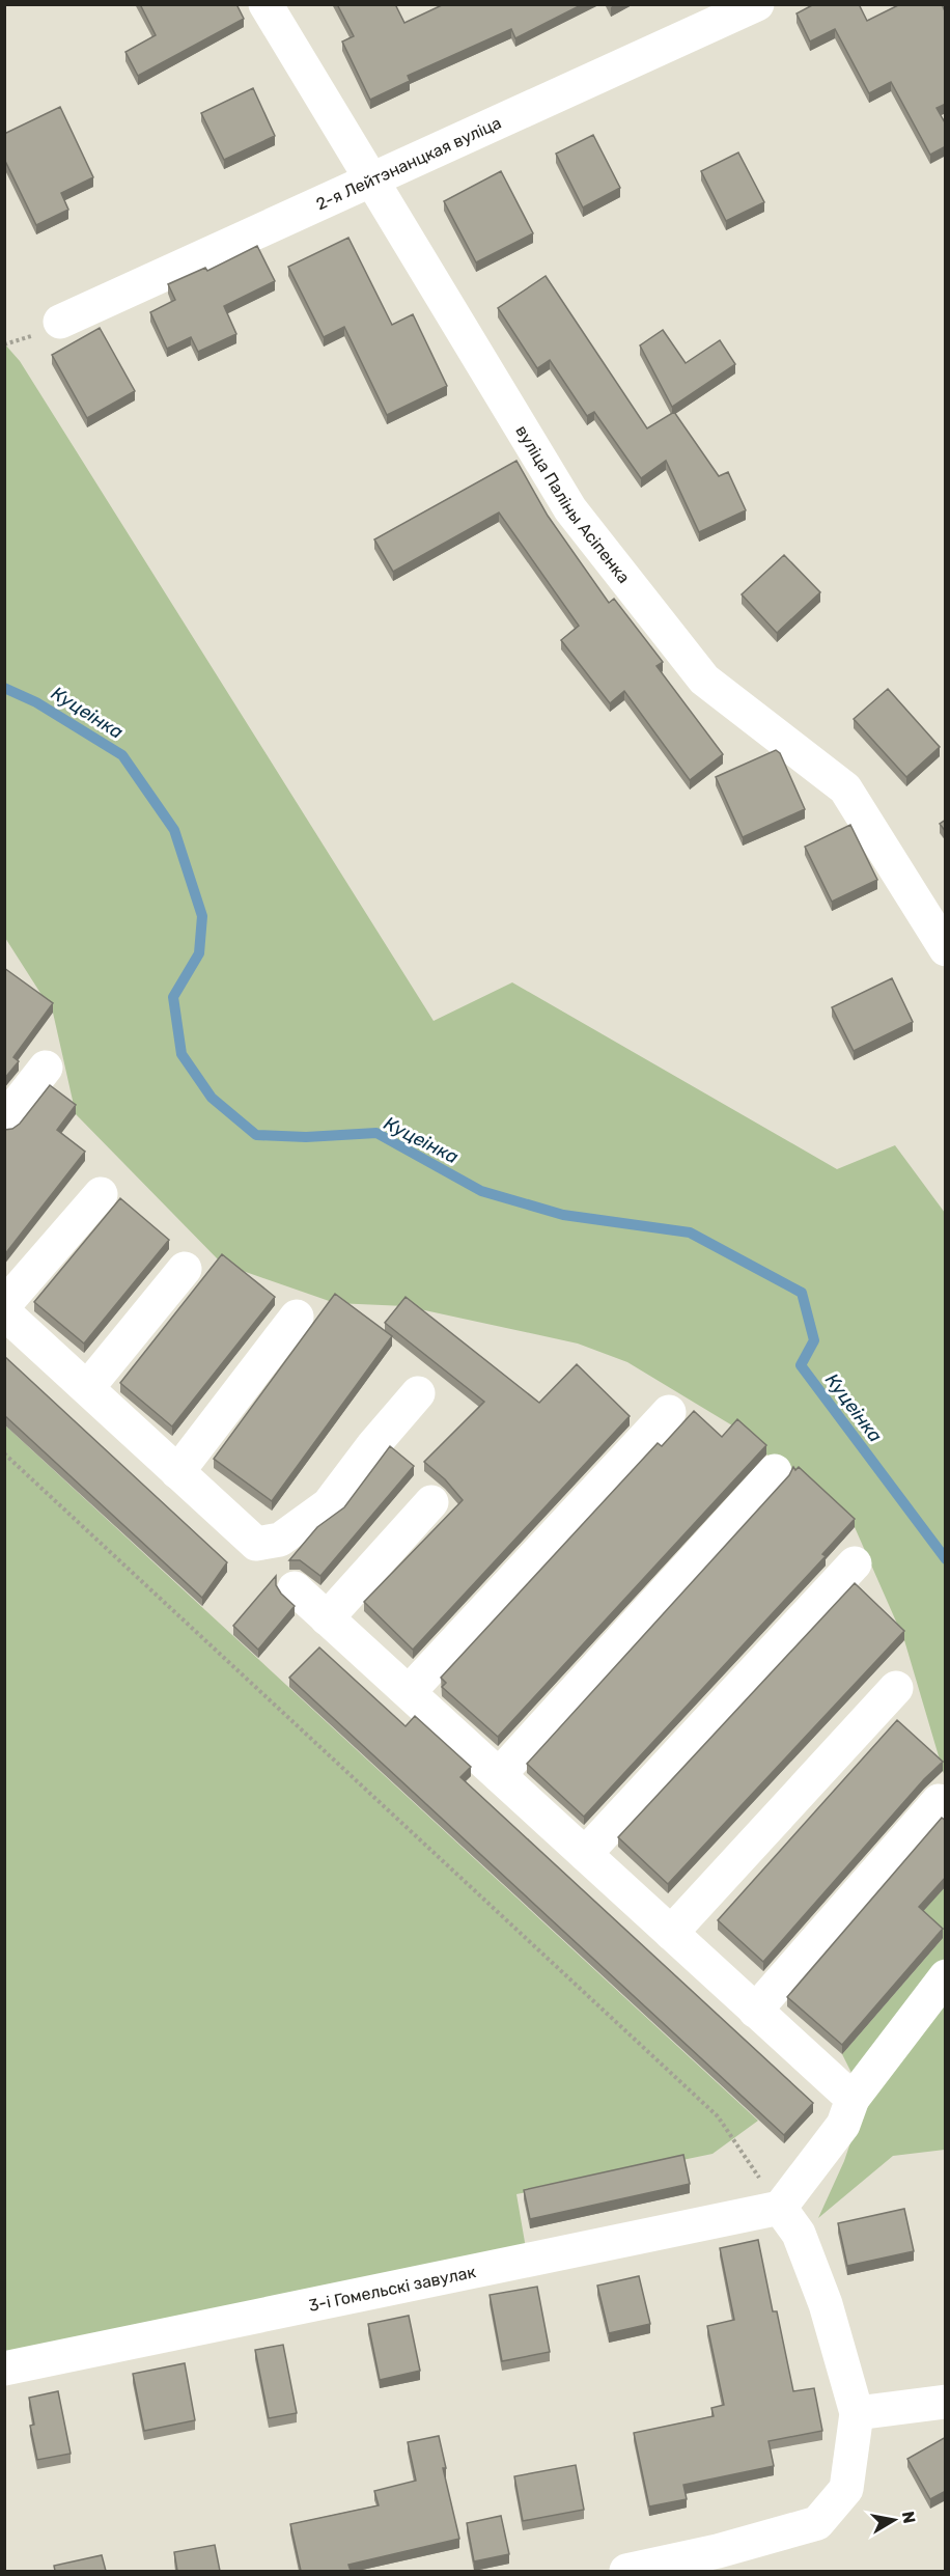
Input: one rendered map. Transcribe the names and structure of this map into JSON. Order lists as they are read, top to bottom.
{
  "streets": {
    "street": ["2-я Лейтэнанцкая вуліца", "вуліца Паліны Асіпенка", "3-і Гомельскі завулак"]
  },
  "crossings": [
    ["2-я Лейтэнанцкая вуліца", "вуліца Паліны Асіпенка"]
  ],
  "water": ["Куцеінка"],
  "north": "right"
}
